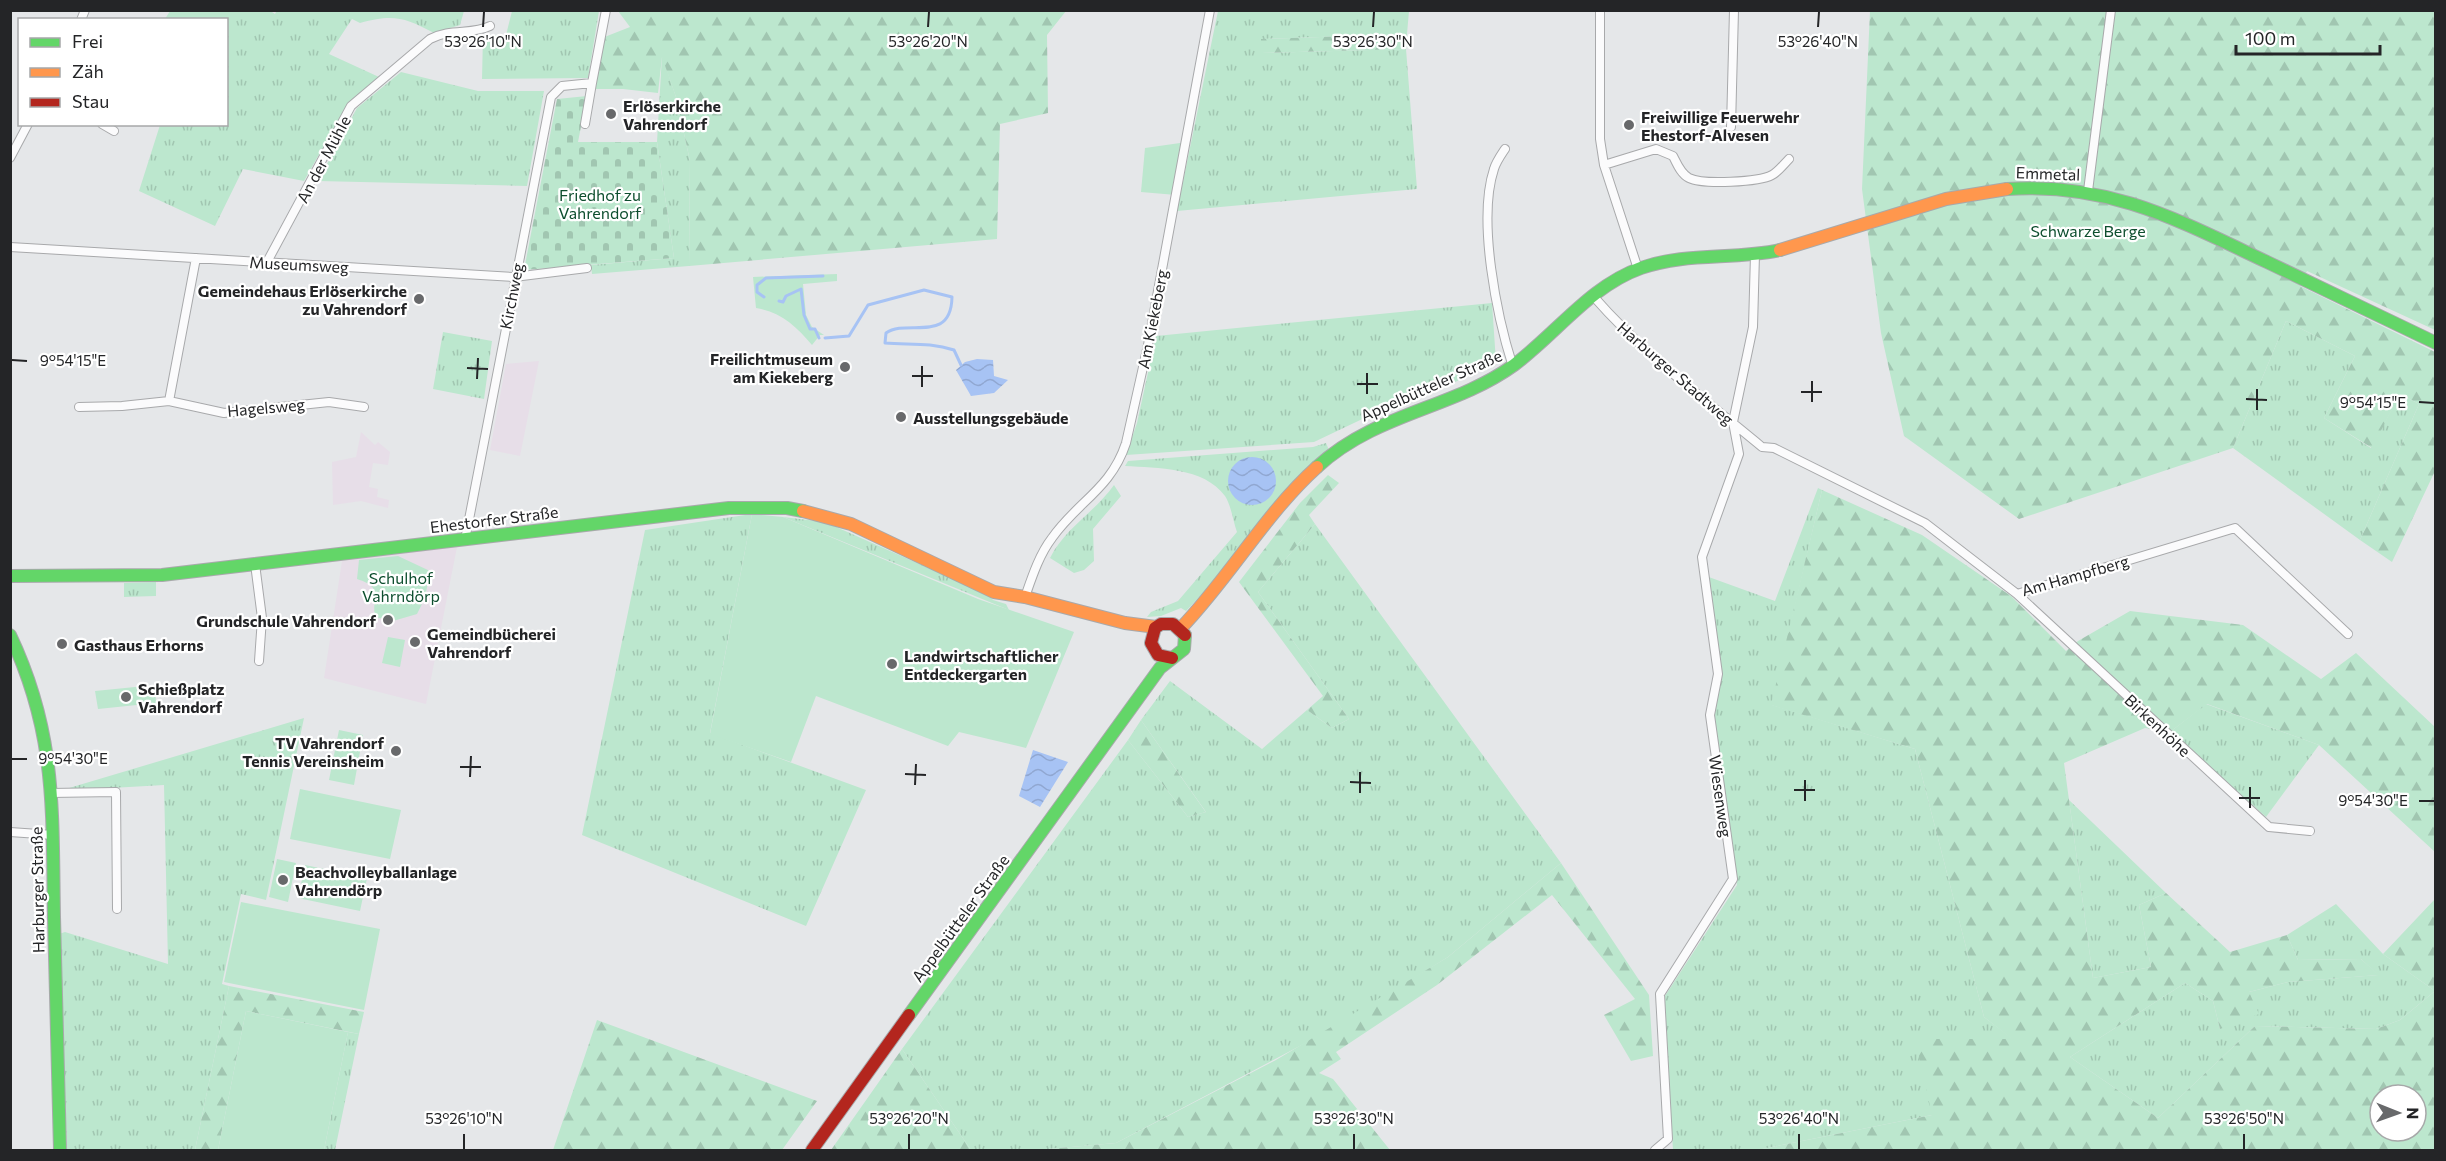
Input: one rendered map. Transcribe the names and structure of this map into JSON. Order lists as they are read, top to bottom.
{
  "streets": {
    "main road": [
      "Emmetal",
      "Appelbütteler Straße",
      "Ehestorfer Straße",
      "Harburger Straße"
    ],
    "street": [
      "An der Mühle",
      "Museumsweg",
      "Kirchweg",
      "Am Kiekeberg",
      "Harburger Stadtweg",
      "Hagelsweg",
      "Am Hampfberg",
      "Birkenhöhe",
      "Wiesenweg"
    ]
  },
  "crossings": [
    ["An der Mühle", "Museumsweg"],
    ["Emmetal", "Appelbütteler Straße"],
    ["Museumsweg", "Kirchweg"],
    ["Kirchweg", "Ehestorfer Straße"],
    ["Am Kiekeberg", "Ehestorfer Straße"],
    ["Harburger Stadtweg", "Appelbütteler Straße"],
    ["Harburger Stadtweg", "Am Hampfberg"],
    ["Harburger Stadtweg", "Wiesenweg"],
    ["Appelbütteler Straße", "Ehestorfer Straße"],
    ["Am Hampfberg", "Birkenhöhe"]
  ],
  "parks": ["Friedhof zu Vahrendorf", "Schwarze Berge", "Schulhof Vahrndörp"],
  "places": [
    "Erlöserkirche Vahrendorf",
    "Freiwillige Feuerwehr Ehestorf-Alvesen",
    "Gemeindehaus Erlöserkirche zu Vahrendorf",
    "Freilichtmuseum am Kiekeberg",
    "Ausstellungsgebäude",
    "Grundschule Vahrendorf",
    "Gemeindbücherei Vahrendorf",
    "Gasthaus Erhorns",
    "Landwirtschaftlicher Entdeckergarten",
    "Schießplatz Vahrendorf",
    "TV Vahrendorf Tennis Vereinsheim",
    "Beachvolleyballanlage Vahrendörp"
  ],
  "legend": ["Frei", "Zäh", "Stau"],
  "scale_bar": "100 m",
  "north": "right",
  "coordinates": [
    "53°26'10\"N",
    "53°26'20\"N",
    "53°26'30\"N",
    "53°26'40\"N",
    "9°54'15\"E",
    "9°54'30\"E",
    "53°26'50\"N"
  ]
}
